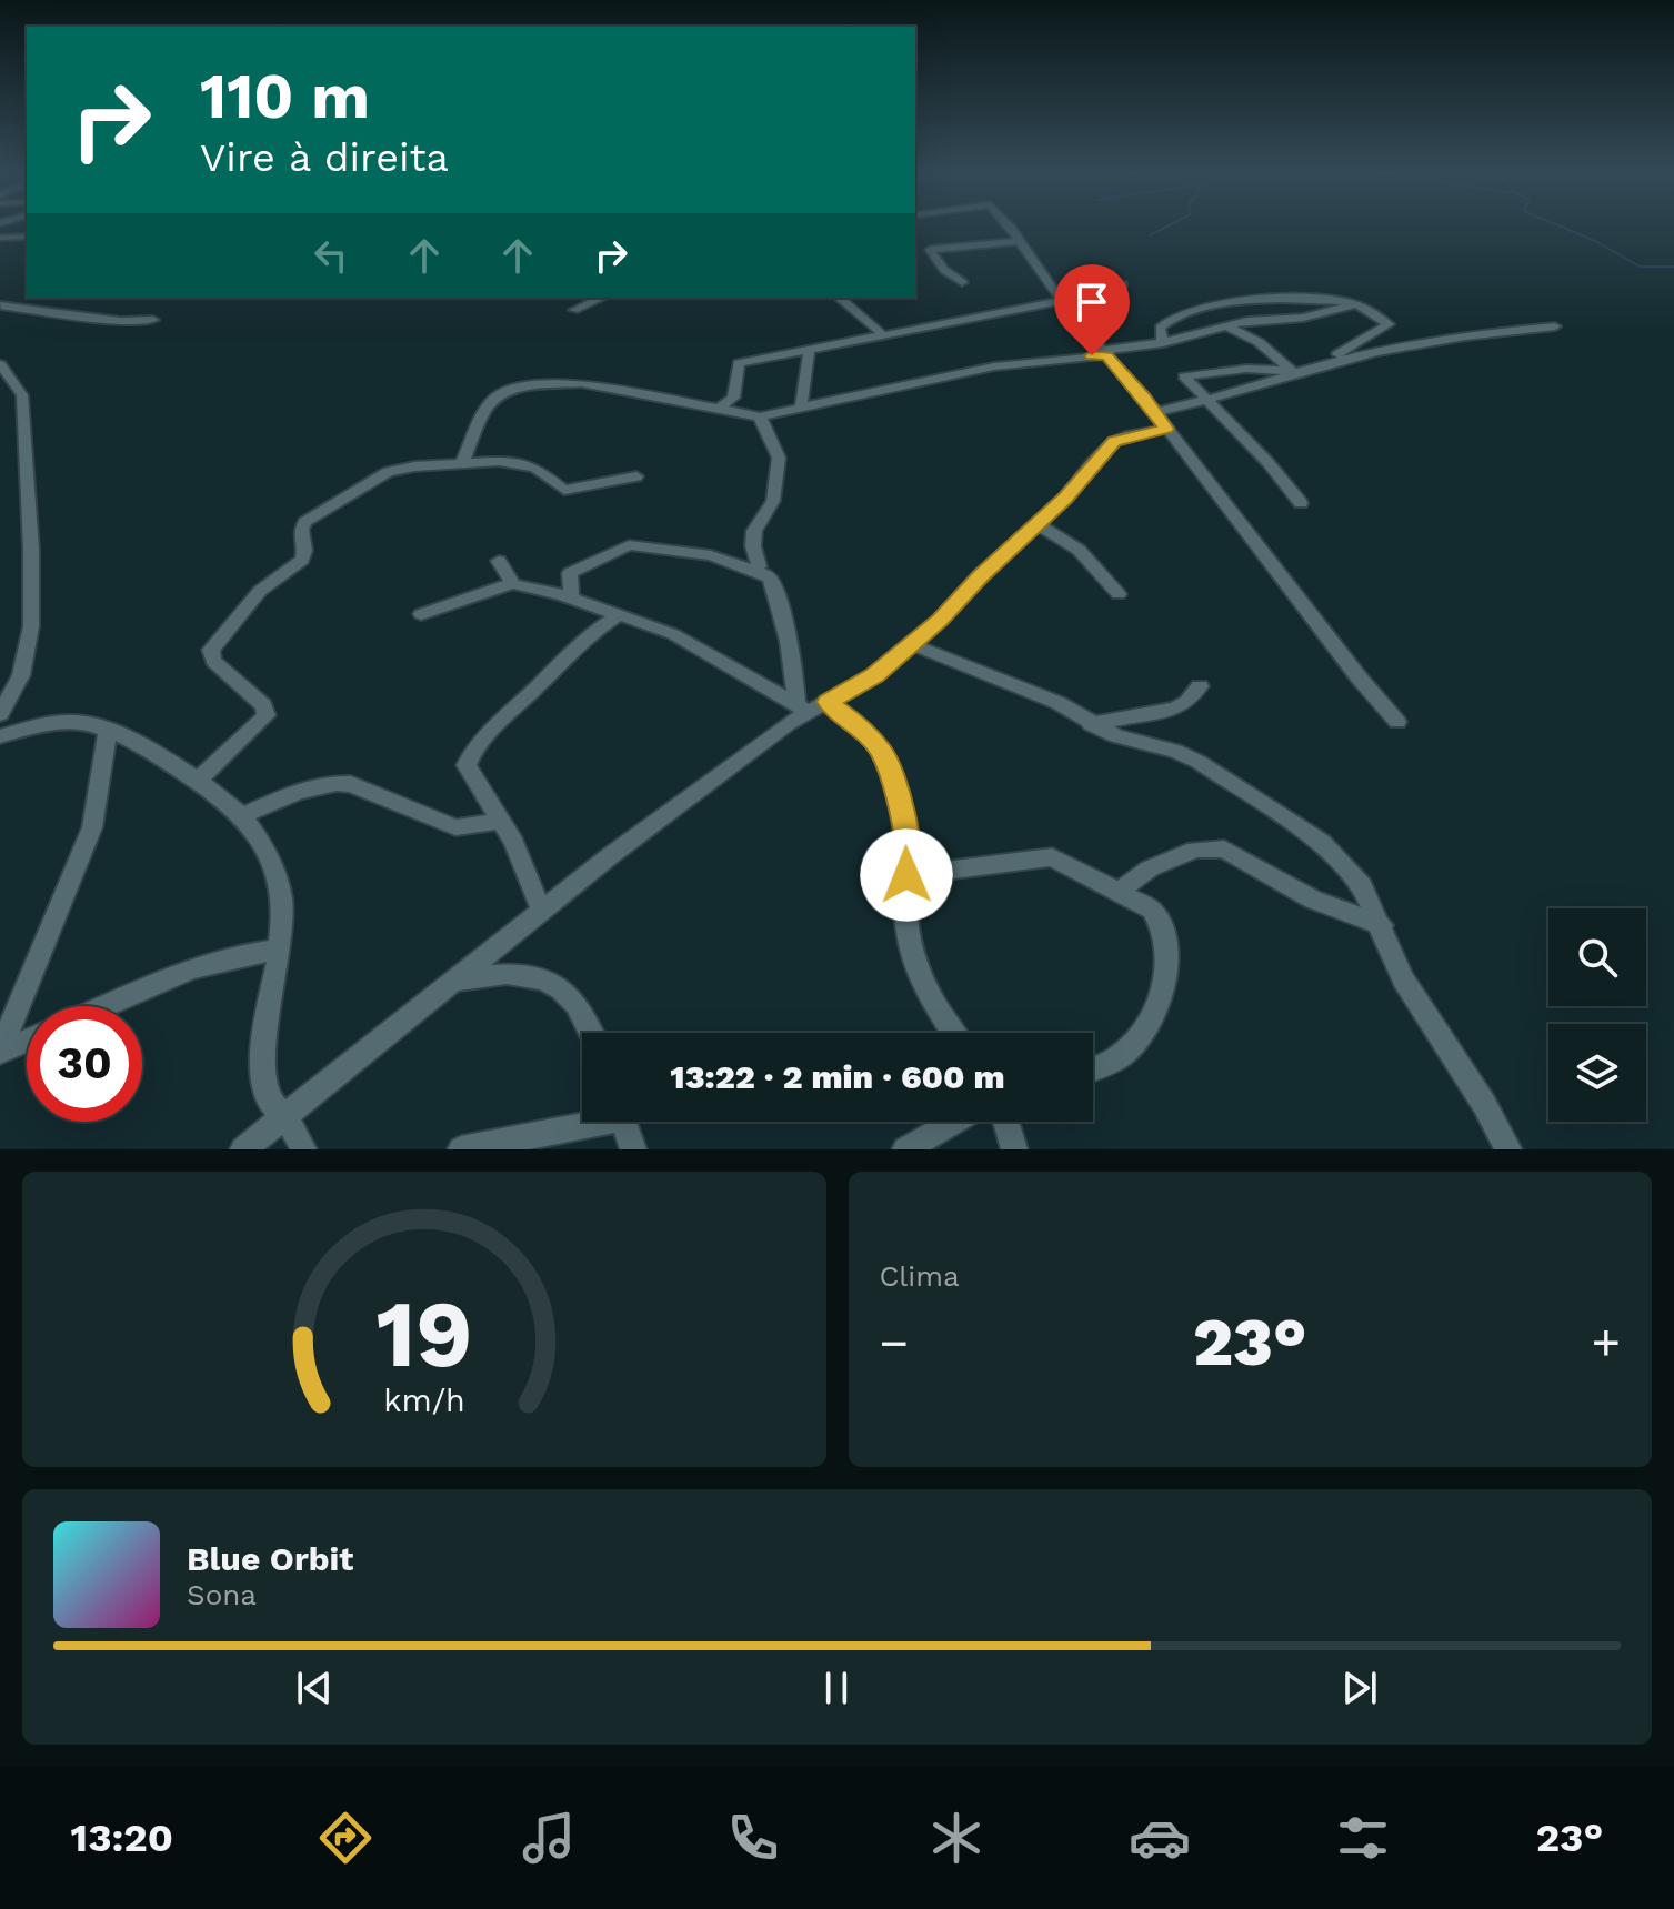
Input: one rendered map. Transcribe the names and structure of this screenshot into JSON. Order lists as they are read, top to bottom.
{
  "page": {
    "turn": ["110 m", "Vire à direita"],
    "limit": "30",
    "trip": "13:22 · 2 min · 600 m",
    "tile": "Clima",
    "heat": ["−", "23°", "+"],
    "song": ["Blue Orbit", "Sona"],
    "tabs": ["13:20", "23°"],
    "gauge": ["19", "km/h"]
  }
}
